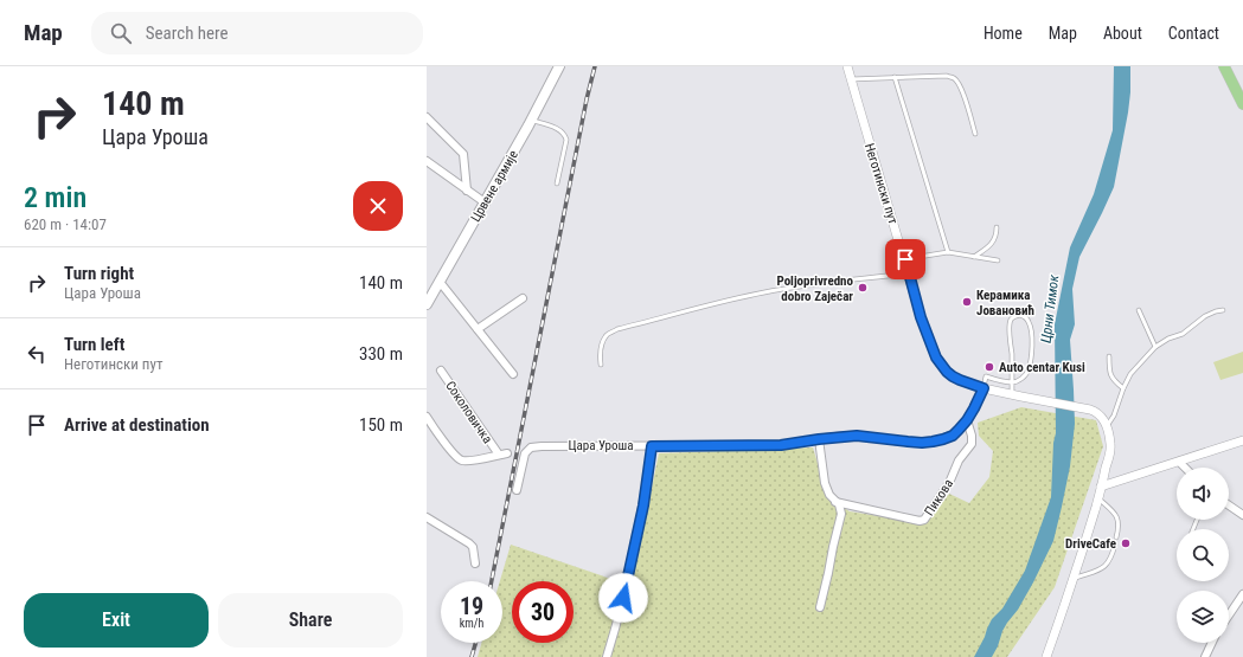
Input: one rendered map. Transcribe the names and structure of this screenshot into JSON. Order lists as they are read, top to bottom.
{
  "streets": {
    "main road": ["Црвене армије"],
    "street": [
      "Неготински пут",
      "Соколовичка",
      "Цара Уроша",
      "Пикова"
    ]
  },
  "crossings": [
    ["Неготински пут", "Цара Уроша"],
    ["Цара Уроша", "Пикова"]
  ],
  "water": ["Црни Тимок"],
  "places": [
    "Poljoprivredno dobro Zaječar",
    "Керамика Јовановић",
    "Auto centar Kusi",
    "DriveCafe"
  ],
  "page": {
    "header": "Map",
    "search": "Search here",
    "nav": [
      "Home",
      "Map",
      "About",
      "Contact"
    ],
    "turn": ["140 m", "Цара Уроша"],
    "heading": ["2 min", "620 m · 14:07"],
    "list": [
      {
        "name": "Turn right",
        "note": "Цара Уроша",
        "value": "140 m"
      },
      {
        "name": "Turn left",
        "note": "Неготински пут",
        "value": "330 m"
      },
      {
        "name": "Arrive at destination",
        "value": "150 m"
      }
    ],
    "speed": "19 km/h",
    "limit": "30",
    "buttons": ["Exit", "Share"]
  }
}
